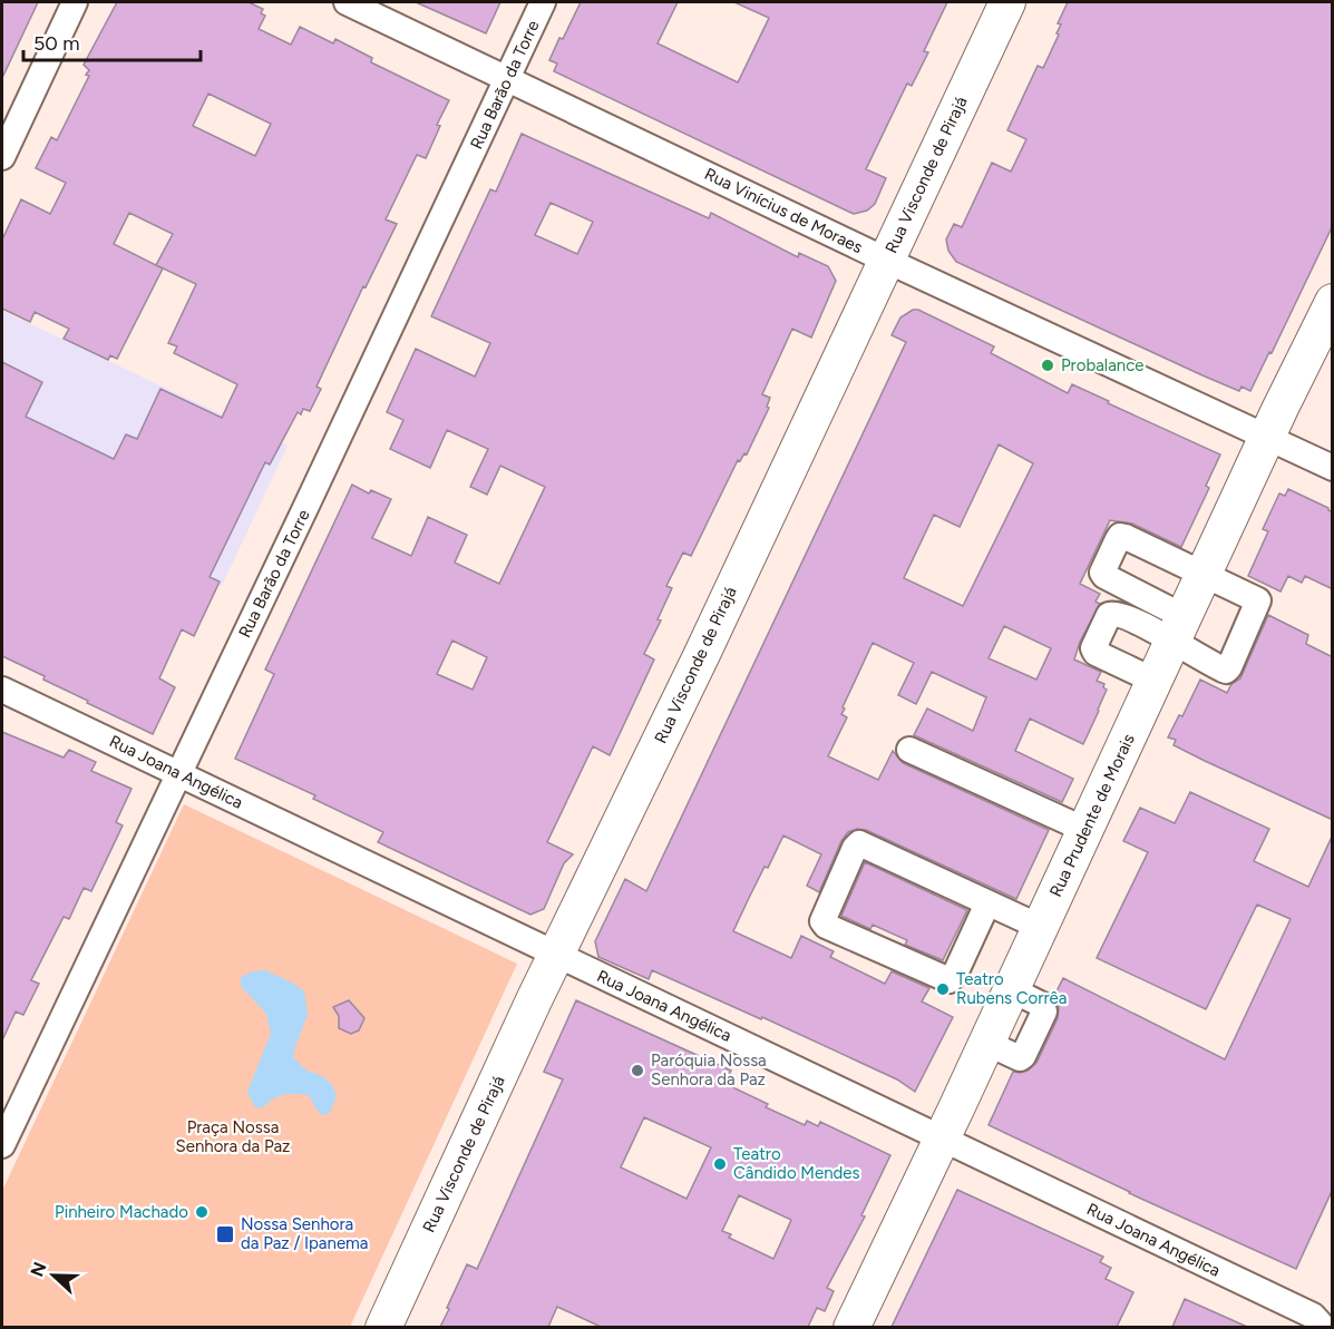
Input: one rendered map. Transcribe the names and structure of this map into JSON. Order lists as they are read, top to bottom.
{
  "streets": {
    "main road": ["Rua Visconde de Pirajá", "Rua Prudente de Morais"],
    "street": ["Rua Barão da Torre", "Rua Vinícius de Moraes", "Rua Joana Angélica"]
  },
  "crossings": [
    ["Rua Barão da Torre", "Rua Vinícius de Moraes"],
    ["Rua Barão da Torre", "Rua Joana Angélica"],
    ["Rua Visconde de Pirajá", "Rua Vinícius de Moraes"],
    ["Rua Visconde de Pirajá", "Rua Joana Angélica"],
    ["Rua Vinícius de Moraes", "Rua Prudente de Morais"],
    ["Rua Joana Angélica", "Rua Prudente de Morais"]
  ],
  "parks": ["Praça Nossa Senhora da Paz"],
  "places": {
    "other": [
      "Probalance",
      "Teatro Rubens Corrêa",
      "Paróquia Nossa Senhora da Paz",
      "Teatro Cândido Mendes",
      "Pinheiro Machado"
    ],
    "transit": ["Nossa Senhora da Paz / Ipanema"]
  },
  "scale_bar": "50 m",
  "north": "left"
}
